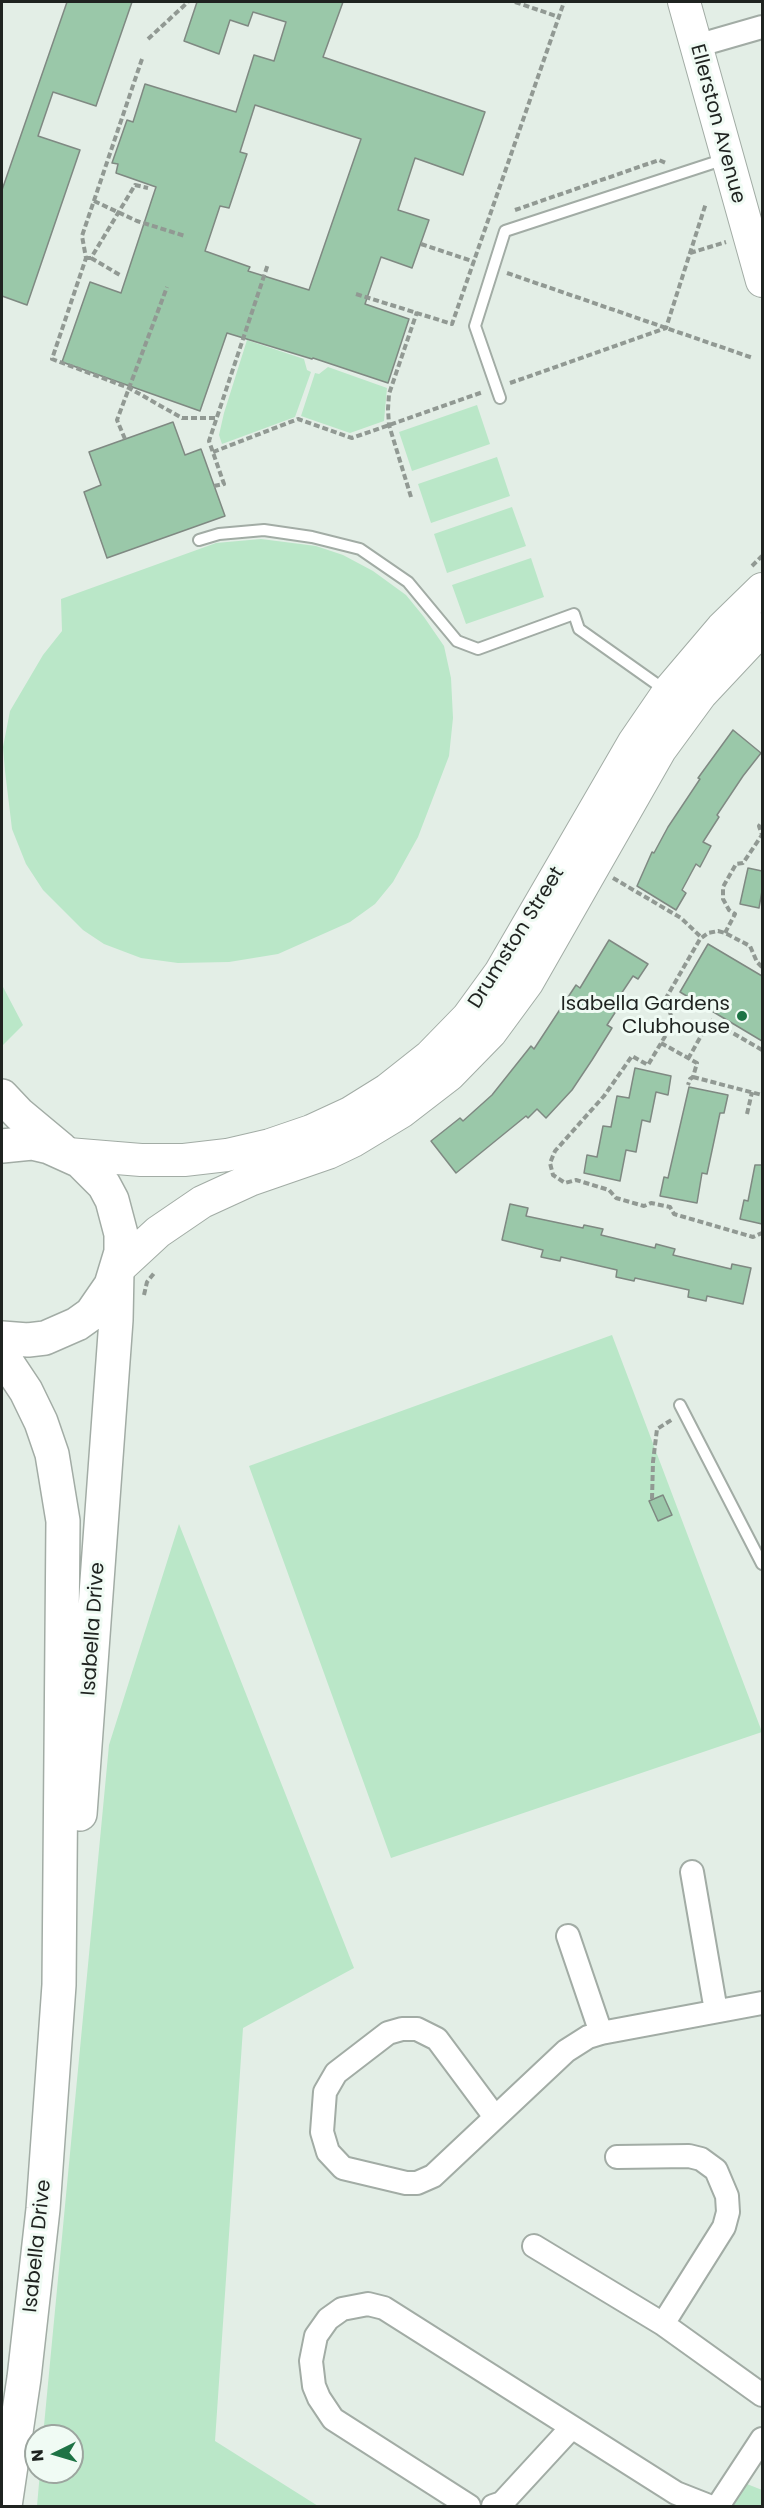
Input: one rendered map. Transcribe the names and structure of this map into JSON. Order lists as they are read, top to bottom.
{
  "streets": {
    "main road": ["Isabella Drive"],
    "street": ["Ellerston Avenue", "Drumston Street"]
  },
  "crossings": [
    ["Drumston Street", "Isabella Drive"]
  ],
  "places": ["Isabella Gardens Clubhouse"],
  "north": "left"
}
